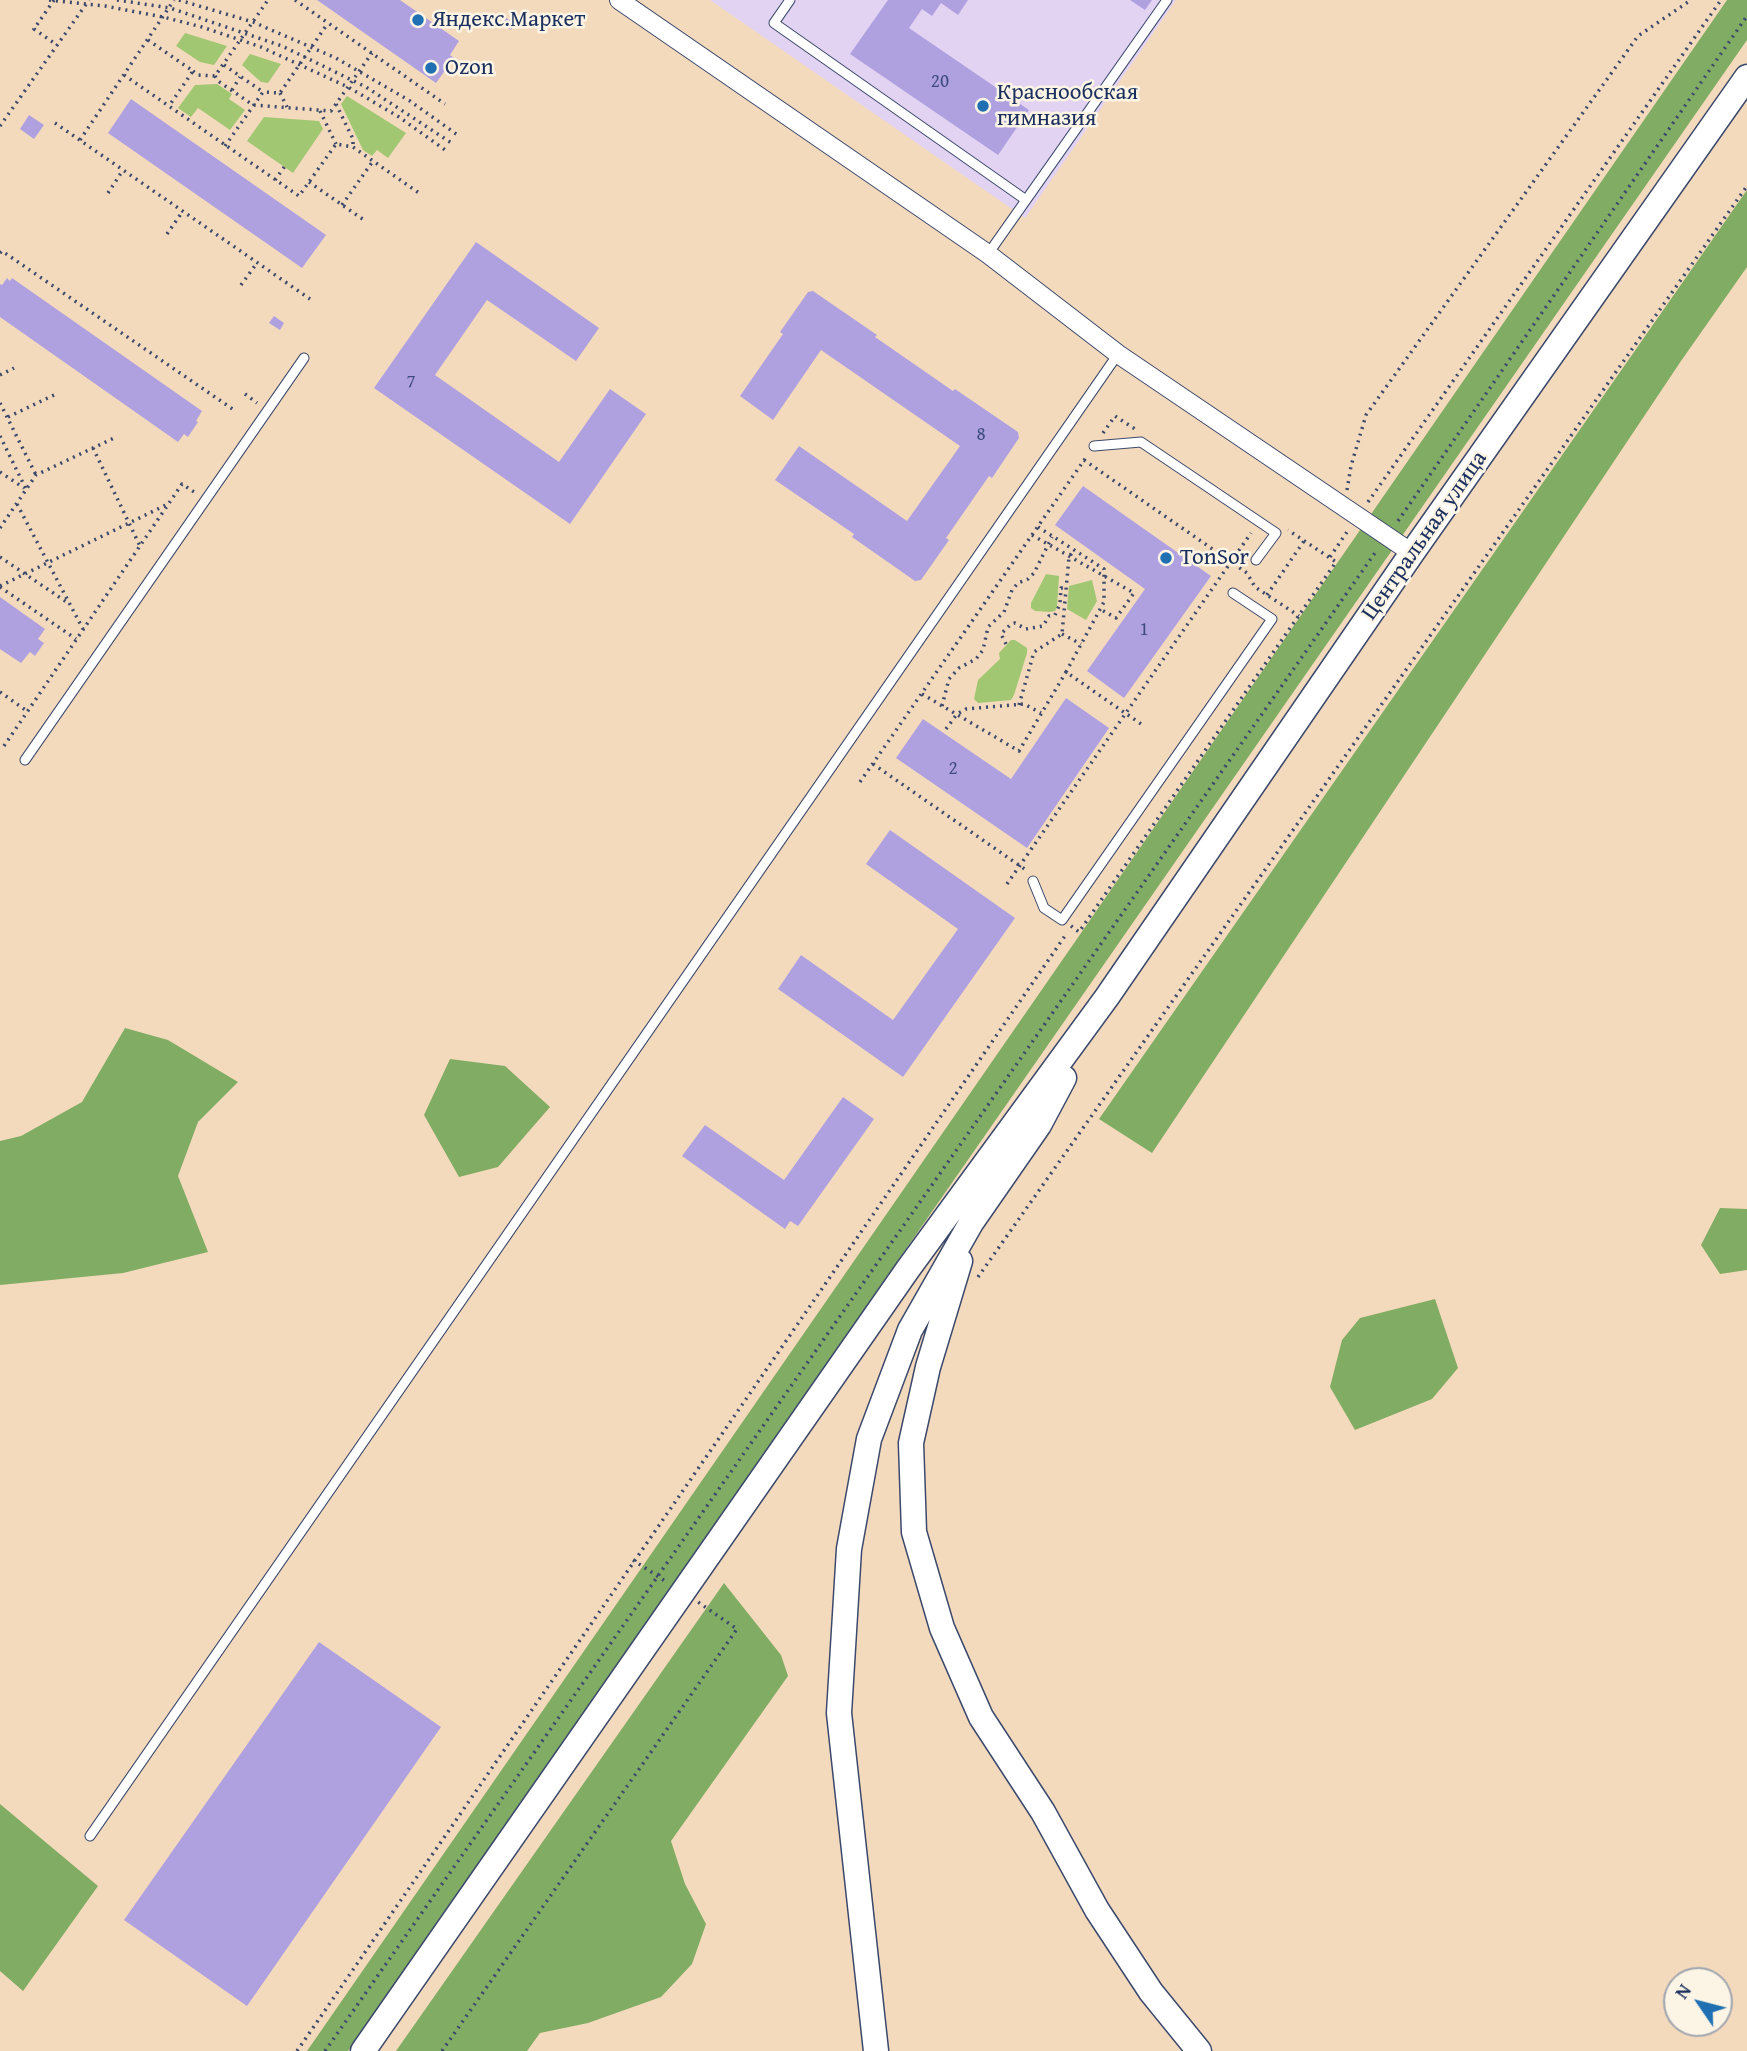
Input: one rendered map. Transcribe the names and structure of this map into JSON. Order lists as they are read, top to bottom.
{
  "streets": {
    "main road": ["Центральная улица"]
  },
  "places": [
    "Яндекс.Маркет",
    "Ozon",
    "Краснообская гимназия",
    "TonSor"
  ],
  "house_numbers": [
    "20",
    "7",
    "8",
    "1",
    "2"
  ],
  "north": "top left"
}
